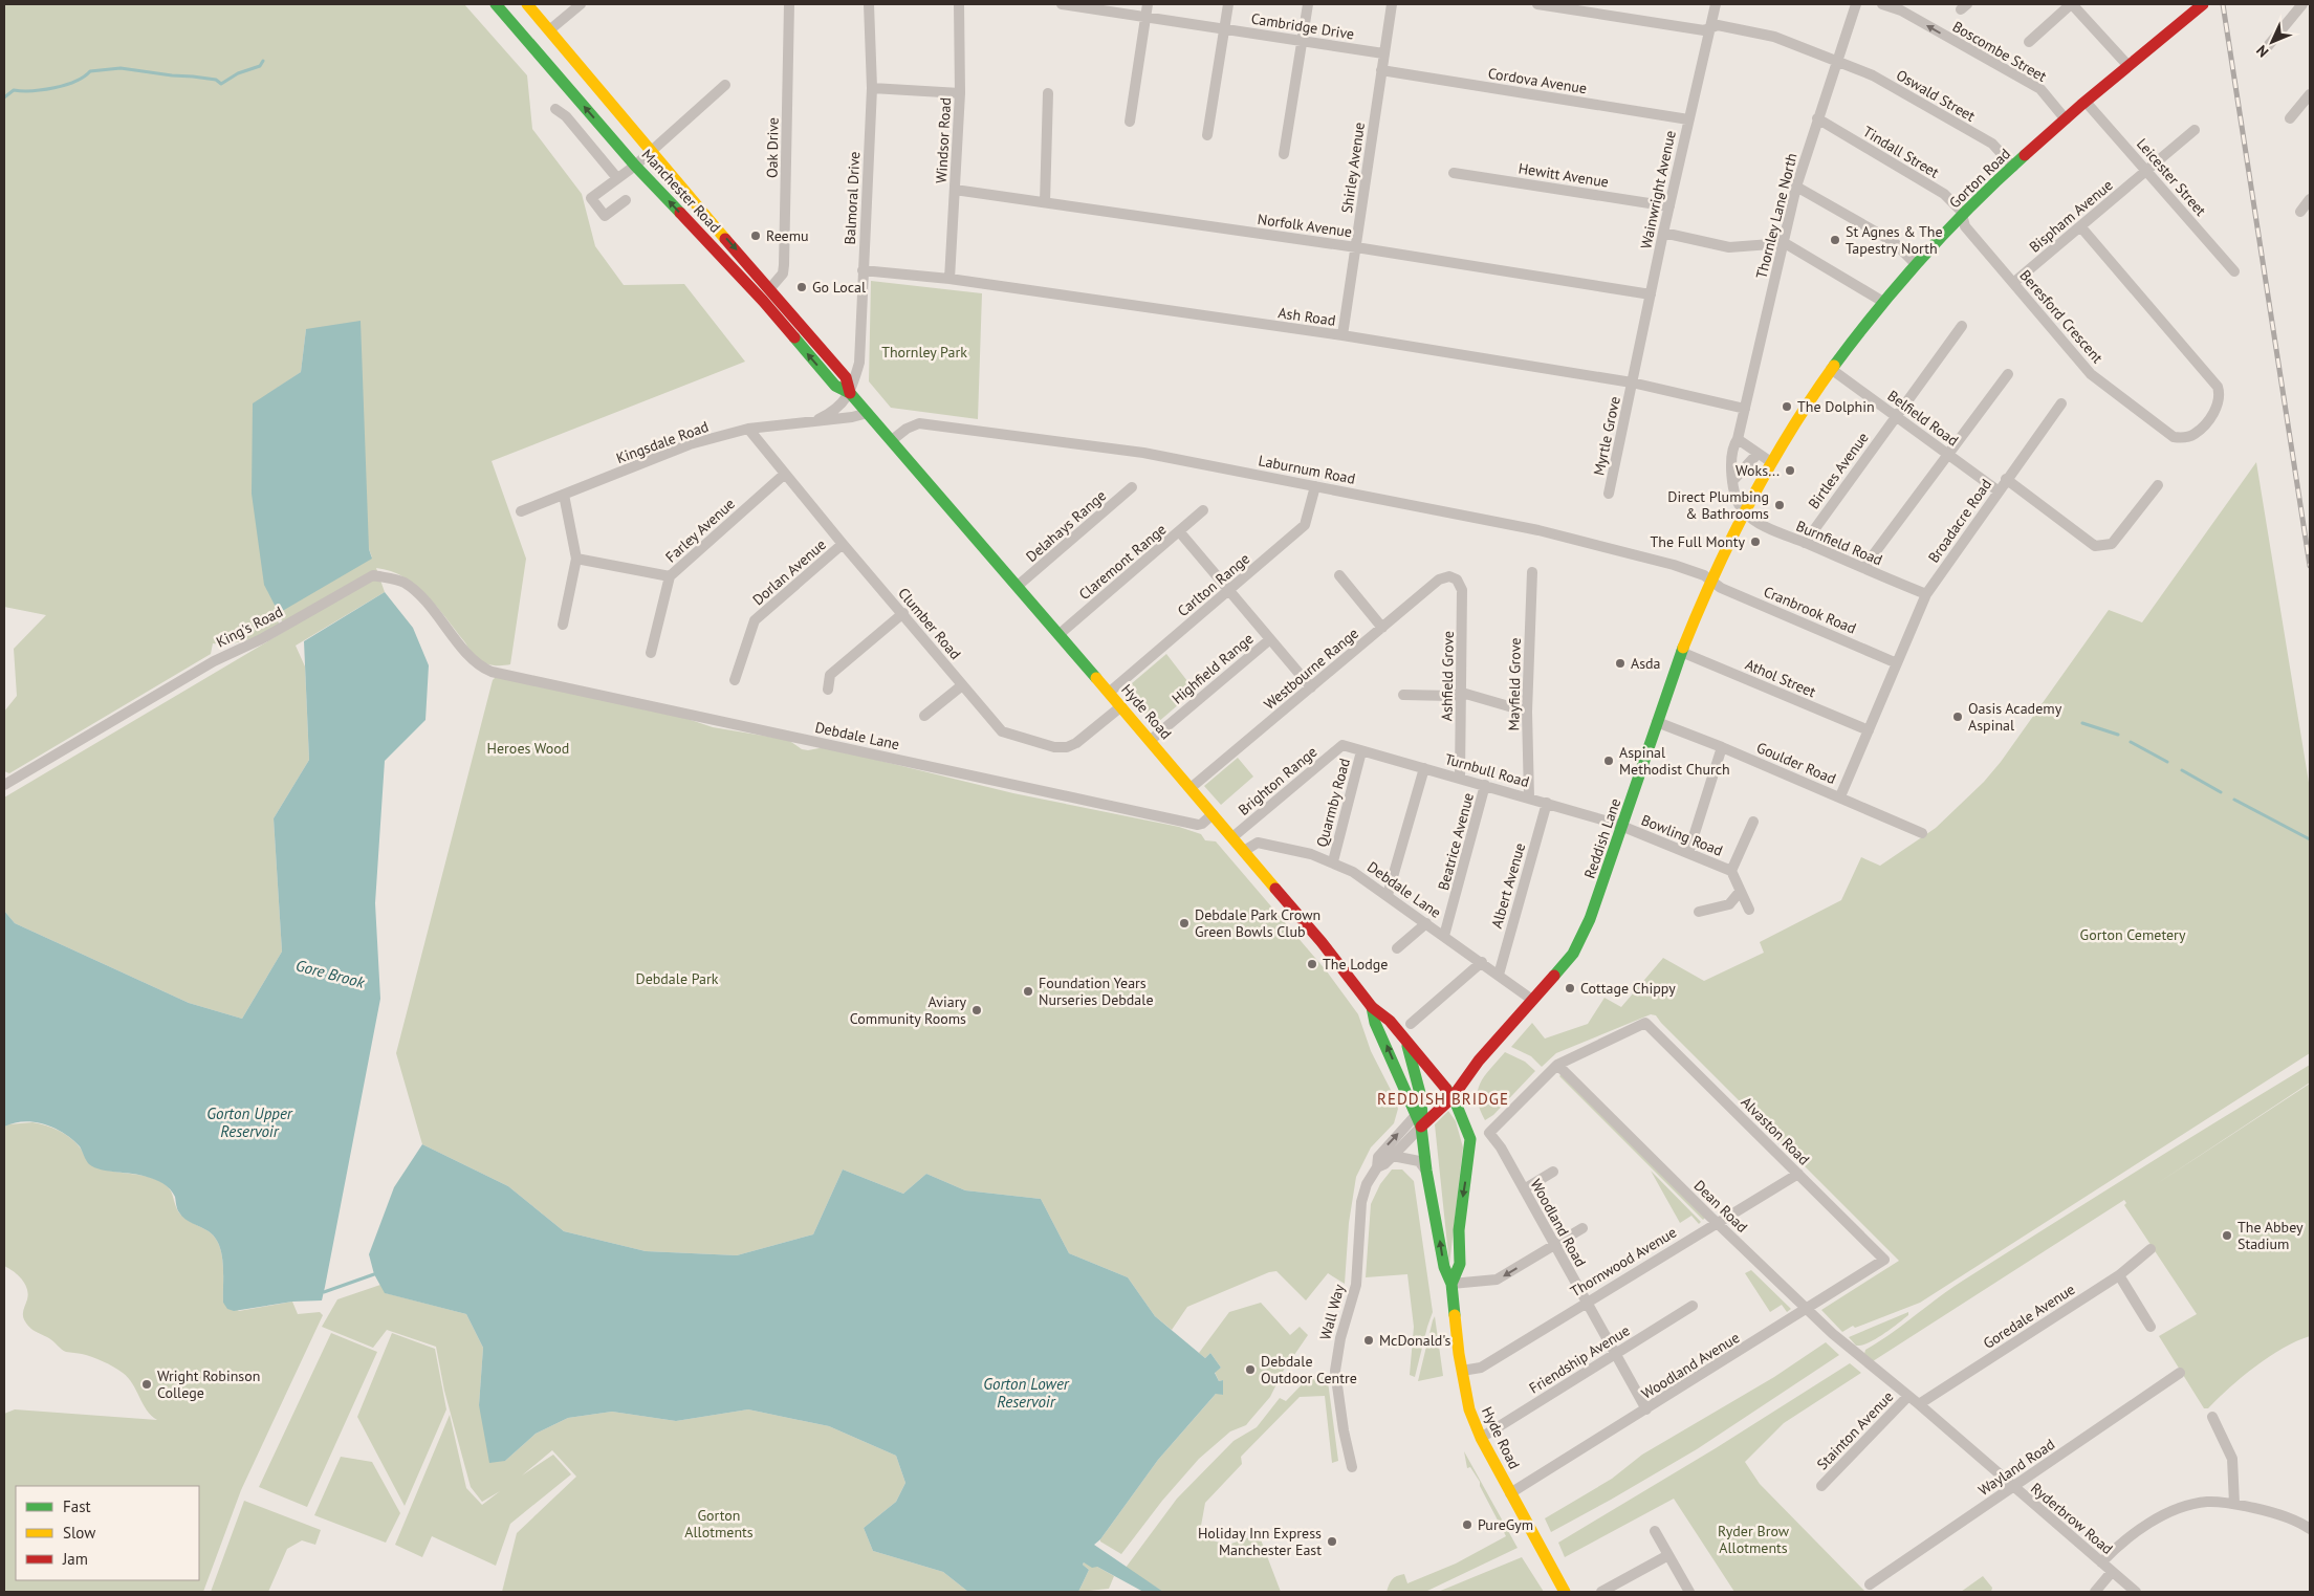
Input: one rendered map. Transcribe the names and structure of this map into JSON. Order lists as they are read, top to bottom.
{
  "streets": {
    "main road": [
      "Gorton Road",
      "Manchester Road",
      "Hyde Road",
      "Reddish Lane",
      "Wall Way"
    ],
    "street": [
      "Cambridge Drive",
      "Boscombe Street",
      "Cordova Avenue",
      "Oswald Street",
      "Windsor Road",
      "Oak Drive",
      "Tindall Street",
      "Shirley Avenue",
      "Hewitt Avenue",
      "Leicester Street",
      "Wainwright Avenue",
      "Balmoral Drive",
      "Thornley Lane North",
      "Bispham Avenue",
      "Norfolk Avenue",
      "Ash Road",
      "Beresford Crescent",
      "Belfield Road",
      "Myrtle Grove",
      "Kingsdale Road",
      "Laburnum Road",
      "Birtles Avenue",
      "Broadacre Road",
      "Delahays Range",
      "Farley Avenue",
      "Burnfield Road",
      "Claremont Range",
      "Dorlan Avenue",
      "Carlton Range",
      "Cranbrook Road",
      "Clumber Road",
      "King's Road",
      "Highfield Range",
      "Westbourne Range",
      "Ashfield Grove",
      "Athol Street",
      "Mayfield Grove",
      "Debdale Lane",
      "Goulder Road",
      "Turnbull Road",
      "Brighton Range",
      "Quarmby Road",
      "Bowling Road",
      "Beatrice Avenue",
      "Albert Avenue",
      "Alvaston Road",
      "Dean Road",
      "Woodland Road",
      "Thornwood Avenue",
      "Goredale Avenue",
      "Friendship Avenue",
      "Woodland Avenue",
      "Stainton Avenue",
      "Wayland Road",
      "Ryderbrow Road"
    ]
  },
  "crossings": [
    ["Cambridge Drive", "Shirley Avenue"],
    ["Boscombe Street", "Gorton Road"],
    ["Cordova Avenue", "Shirley Avenue"],
    ["Cordova Avenue", "Wainwright Avenue"],
    ["Oswald Street", "Gorton Road"],
    ["Oswald Street", "Wainwright Avenue"],
    ["Oswald Street", "Thornley Lane North"],
    ["Windsor Road", "Norfolk Avenue"],
    ["Windsor Road", "Ash Road"],
    ["Oak Drive", "Manchester Road"],
    ["Tindall Street", "Gorton Road"],
    ["Tindall Street", "Thornley Lane North"],
    ["Tindall Street", "Beresford Crescent"],
    ["Shirley Avenue", "Norfolk Avenue"],
    ["Shirley Avenue", "Ash Road"],
    ["Hewitt Avenue", "Wainwright Avenue"],
    ["Leicester Street", "Gorton Road"],
    ["Leicester Street", "Bispham Avenue"],
    ["Gorton Road", "Thornley Lane North"],
    ["Gorton Road", "Beresford Crescent"],
    ["Gorton Road", "Belfield Road"],
    ["Gorton Road", "Burnfield Road"],
    ["Gorton Road", "Reddish Lane"],
    ["Wainwright Avenue", "Norfolk Avenue"],
    ["Wainwright Avenue", "Ash Road"],
    ["Wainwright Avenue", "Myrtle Grove"],
    ["Manchester Road", "Balmoral Drive"],
    ["Manchester Road", "Kingsdale Road"],
    ["Manchester Road", "Laburnum Road"],
    ["Manchester Road", "Hyde Road"],
    ["Balmoral Drive", "Ash Road"],
    ["Balmoral Drive", "Kingsdale Road"],
    ["Thornley Lane North", "Ash Road"],
    ["Thornley Lane North", "Burnfield Road"],
    ["Thornley Lane North", "Reddish Lane"],
    ["Bispham Avenue", "Beresford Crescent"],
    ["Ash Road", "Myrtle Grove"],
    ["Belfield Road", "Birtles Avenue"],
    ["Belfield Road", "Broadacre Road"],
    ["Kingsdale Road", "Clumber Road"],
    ["Laburnum Road", "Carlton Range"],
    ["Laburnum Road", "Cranbrook Road"],
    ["Laburnum Road", "Hyde Road"],
    ["Laburnum Road", "Reddish Lane"],
    ["Birtles Avenue", "Burnfield Road"],
    ["Broadacre Road", "Burnfield Road"],
    ["Broadacre Road", "Cranbrook Road"],
    ["Broadacre Road", "Athol Street"],
    ["Broadacre Road", "Goulder Road"],
    ["Delahays Range", "Hyde Road"],
    ["Farley Avenue", "Clumber Road"],
    ["Burnfield Road", "Reddish Lane"],
    ["Claremont Range", "Hyde Road"],
    ["Dorlan Avenue", "Clumber Road"],
    ["Carlton Range", "Hyde Road"],
    ["Cranbrook Road", "Reddish Lane"],
    ["Clumber Road", "Hyde Road"],
    ["King's Road", "Debdale Lane"],
    ["Highfield Range", "Hyde Road"],
    ["Westbourne Range", "Ashfield Grove"],
    ["Westbourne Range", "Hyde Road"],
    ["Ashfield Grove", "Turnbull Road"],
    ["Athol Street", "Reddish Lane"],
    ["Mayfield Grove", "Turnbull Road"],
    ["Hyde Road", "Debdale Lane"],
    ["Hyde Road", "Brighton Range"],
    ["Hyde Road", "Reddish Lane"],
    ["Hyde Road", "Thornwood Avenue"],
    ["Hyde Road", "Wall Way"],
    ["Hyde Road", "Friendship Avenue"],
    ["Hyde Road", "Woodland Avenue"],
    ["Debdale Lane", "Quarmby Road"],
    ["Debdale Lane", "Reddish Lane"],
    ["Debdale Lane", "Beatrice Avenue"],
    ["Debdale Lane", "Albert Avenue"],
    ["Goulder Road", "Reddish Lane"],
    ["Turnbull Road", "Brighton Range"],
    ["Turnbull Road", "Quarmby Road"],
    ["Turnbull Road", "Bowling Road"],
    ["Turnbull Road", "Reddish Lane"],
    ["Turnbull Road", "Beatrice Avenue"],
    ["Turnbull Road", "Albert Avenue"],
    ["Bowling Road", "Reddish Lane"],
    ["Reddish Lane", "Wall Way"],
    ["Alvaston Road", "Dean Road"],
    ["Alvaston Road", "Woodland Road"],
    ["Alvaston Road", "Thornwood Avenue"],
    ["Alvaston Road", "Woodland Avenue"],
    ["Dean Road", "Woodland Road"],
    ["Dean Road", "Thornwood Avenue"],
    ["Dean Road", "Woodland Avenue"],
    ["Dean Road", "Ryderbrow Road"],
    ["Woodland Road", "Thornwood Avenue"],
    ["Woodland Road", "Friendship Avenue"],
    ["Woodland Road", "Woodland Avenue"],
    ["Goredale Avenue", "Ryderbrow Road"],
    ["Stainton Avenue", "Ryderbrow Road"],
    ["Wayland Road", "Ryderbrow Road"]
  ],
  "districts": ["REDDISH BRIDGE"],
  "water": ["Gore Brook", "Gorton Upper Reservoir", "Gorton Lower Reservoir"],
  "parks": [
    "Thornley Park",
    "Heroes Wood",
    "Gorton Cemetery",
    "Debdale Park",
    "Gorton Allotments",
    "Ryder Brow Allotments"
  ],
  "places": [
    "Reemu",
    "St Agnes & The Tapestry North",
    "Go Local",
    "The Dolphin",
    "Woks...",
    "Direct Plumbing & Bathrooms",
    "The Full Monty",
    "Asda",
    "Oasis Academy Aspinal",
    "Aspinal Methodist Church",
    "Debdale Park Crown Green Bowls Club",
    "The Lodge",
    "Cottage Chippy",
    "Foundation Years Nurseries Debdale",
    "Aviary Community Rooms",
    "The Abbey Stadium",
    "McDonald's",
    "Debdale Outdoor Centre",
    "Wright Robinson College",
    "PureGym",
    "Holiday Inn Express Manchester East"
  ],
  "legend": ["Fast", "Slow", "Jam"],
  "north": "bottom left"
}
